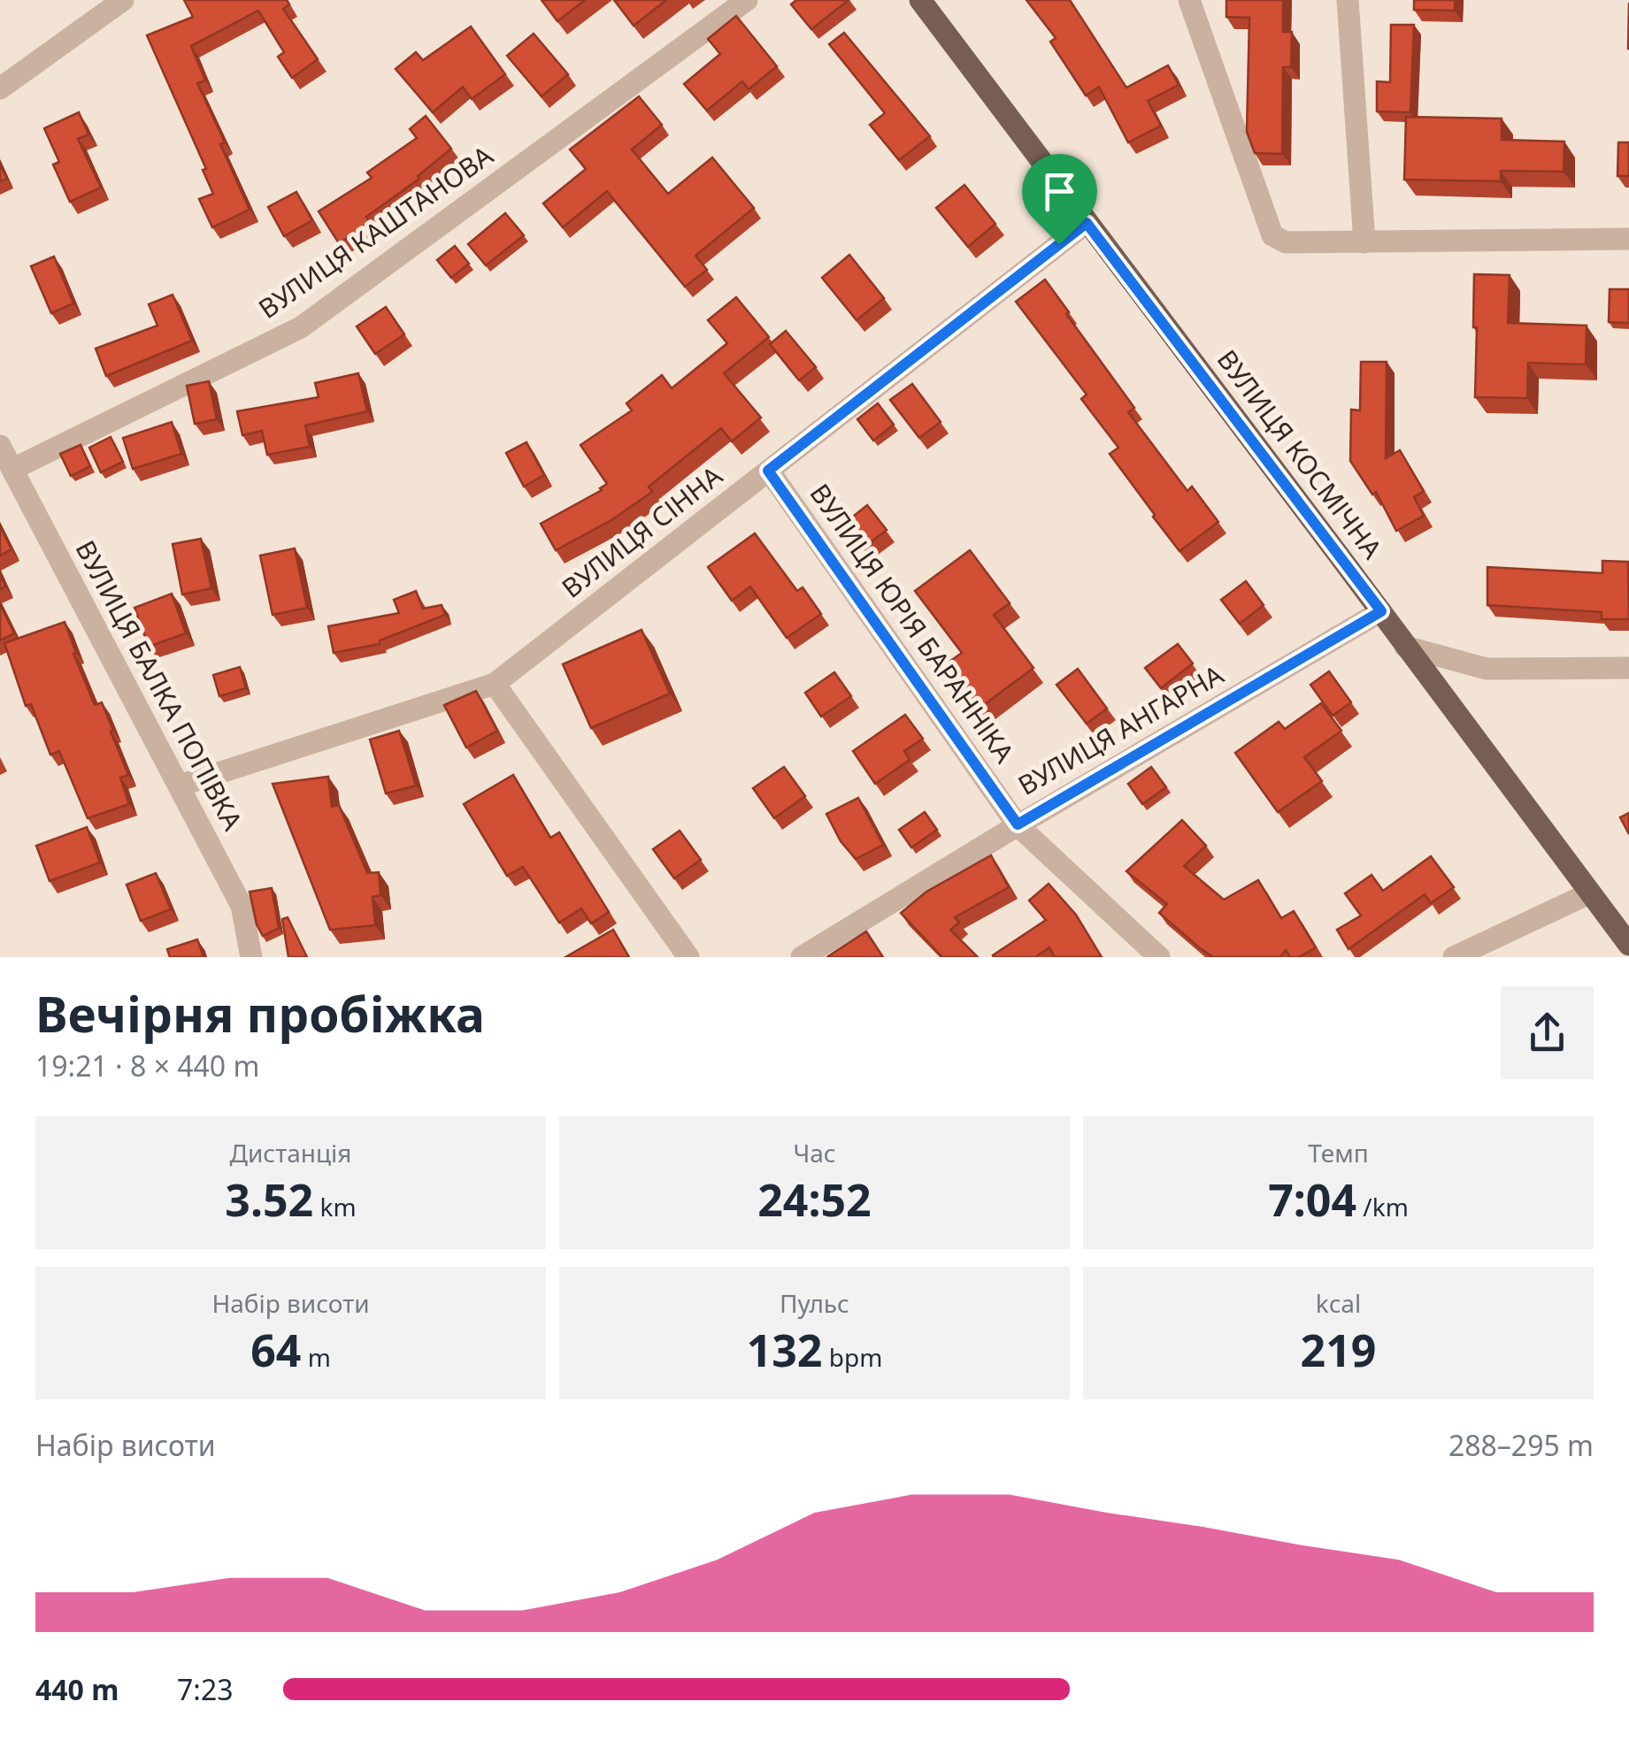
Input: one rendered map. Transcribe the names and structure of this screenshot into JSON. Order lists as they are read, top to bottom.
{
  "streets": {
    "main road": ["ВУЛИЦЯ КОСМІЧНА"],
    "street": [
      "ВУЛИЦЯ КАШТАНОВА",
      "ВУЛИЦЯ СІННА",
      "ВУЛИЦЯ ЮРІЯ БАРАННІКА",
      "ВУЛИЦЯ БАЛКА ПОПІВКА",
      "ВУЛИЦЯ АНГАРНА"
    ]
  },
  "crossings": [
    ["ВУЛИЦЯ КАШТАНОВА", "ВУЛИЦЯ БАЛКА ПОПІВКА"],
    ["ВУЛИЦЯ КОСМІЧНА", "ВУЛИЦЯ СІННА"],
    ["ВУЛИЦЯ КОСМІЧНА", "ВУЛИЦЯ АНГАРНА"],
    ["ВУЛИЦЯ СІННА", "ВУЛИЦЯ ЮРІЯ БАРАННІКА"],
    ["ВУЛИЦЯ СІННА", "ВУЛИЦЯ БАЛКА ПОПІВКА"],
    ["ВУЛИЦЯ ЮРІЯ БАРАННІКА", "ВУЛИЦЯ АНГАРНА"]
  ],
  "page": {
    "heading": ["Вечірня пробіжка", "19:21 · 8 × 440 m"],
    "stats": [
      ["Дистанція", "3.52 km"],
      ["Час", "24:52"],
      ["Темп", "7:04 /km"],
      ["Набір висоти", "64 m"],
      ["Пульс", "132 bpm"],
      ["kcal", "219"]
    ],
    "chart": ["Набір висоти", "288–295 m"],
    "list": [
      {
        "name": "440 m",
        "note": "7:23"
      }
    ]
  }
}
